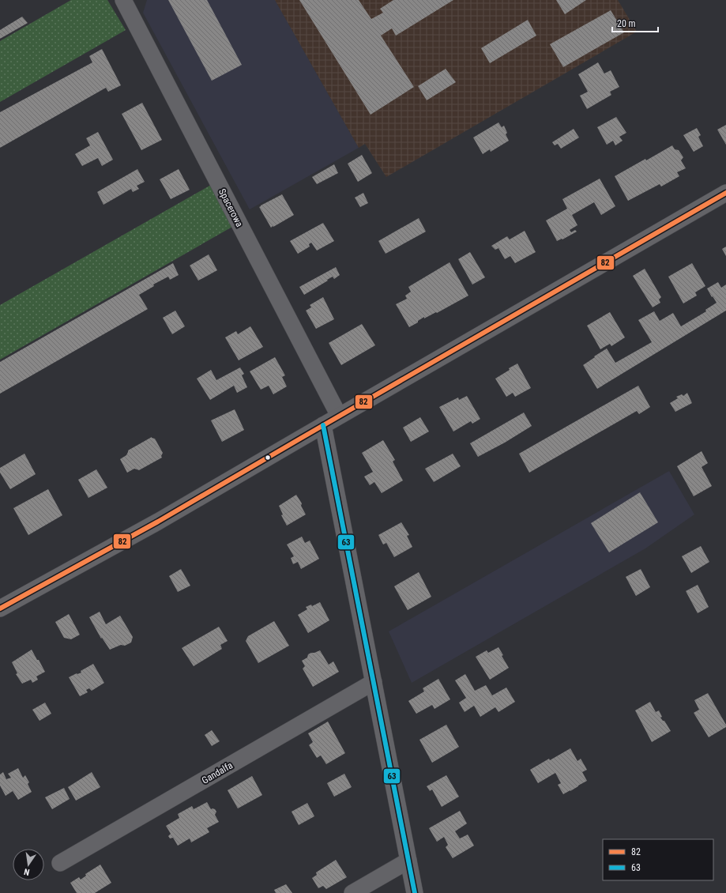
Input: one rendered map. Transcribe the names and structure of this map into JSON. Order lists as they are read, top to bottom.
{
  "streets": {
    "street": ["Spacerowa", "Gandalfa"]
  },
  "lines": ["transit line 82", "transit line 63"],
  "legend": ["82", "63"],
  "scale_bar": "20 m",
  "north": "bottom"
}
